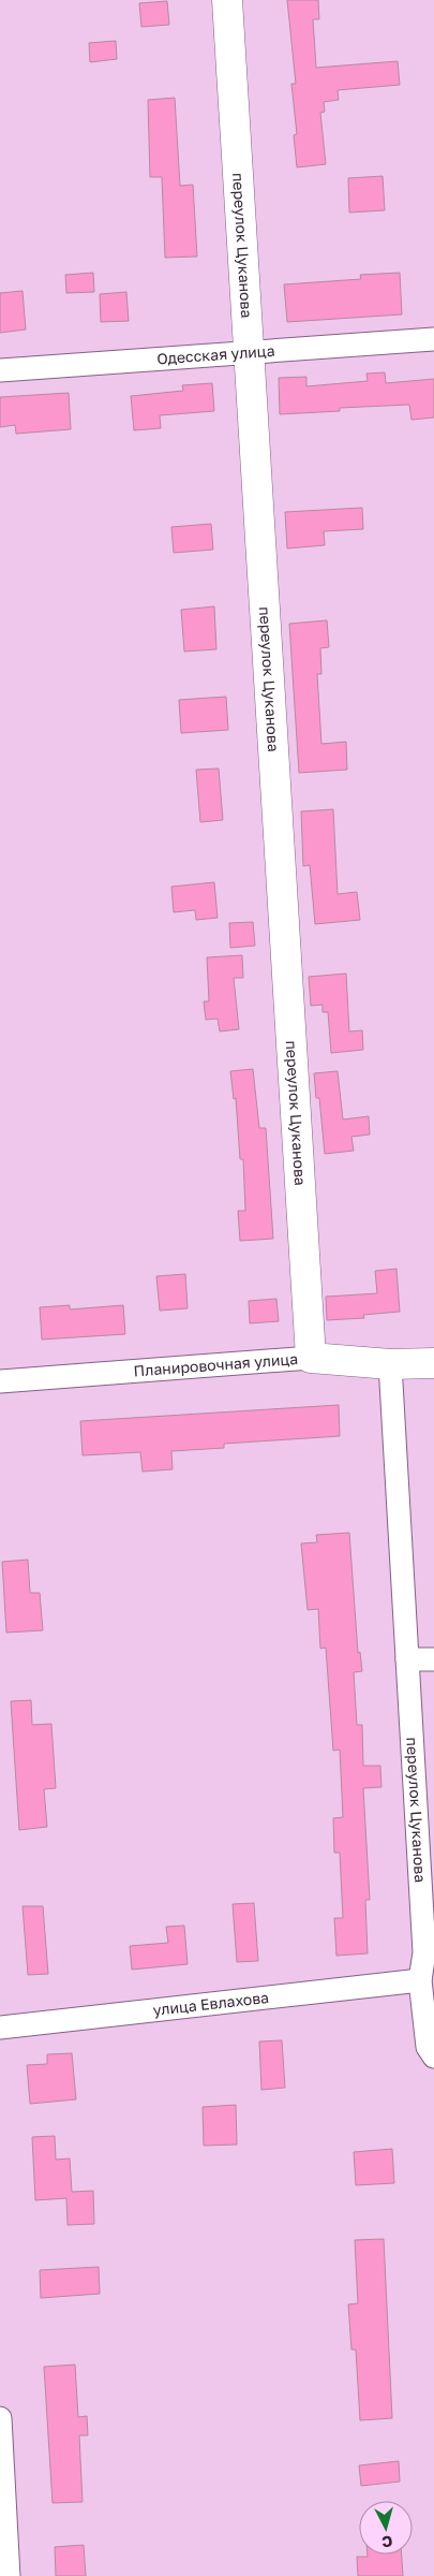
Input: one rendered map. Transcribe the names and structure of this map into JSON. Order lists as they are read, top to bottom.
{
  "streets": {
    "main road": ["переулок Цуканова", "Планировочная улица"],
    "street": ["Одесская улица", "улица Евлахова"]
  },
  "crossings": [
    ["переулок Цуканова", "Одесская улица"],
    ["переулок Цуканова", "Планировочная улица"],
    ["переулок Цуканова", "улица Евлахова"]
  ],
  "north": "bottom"
}
